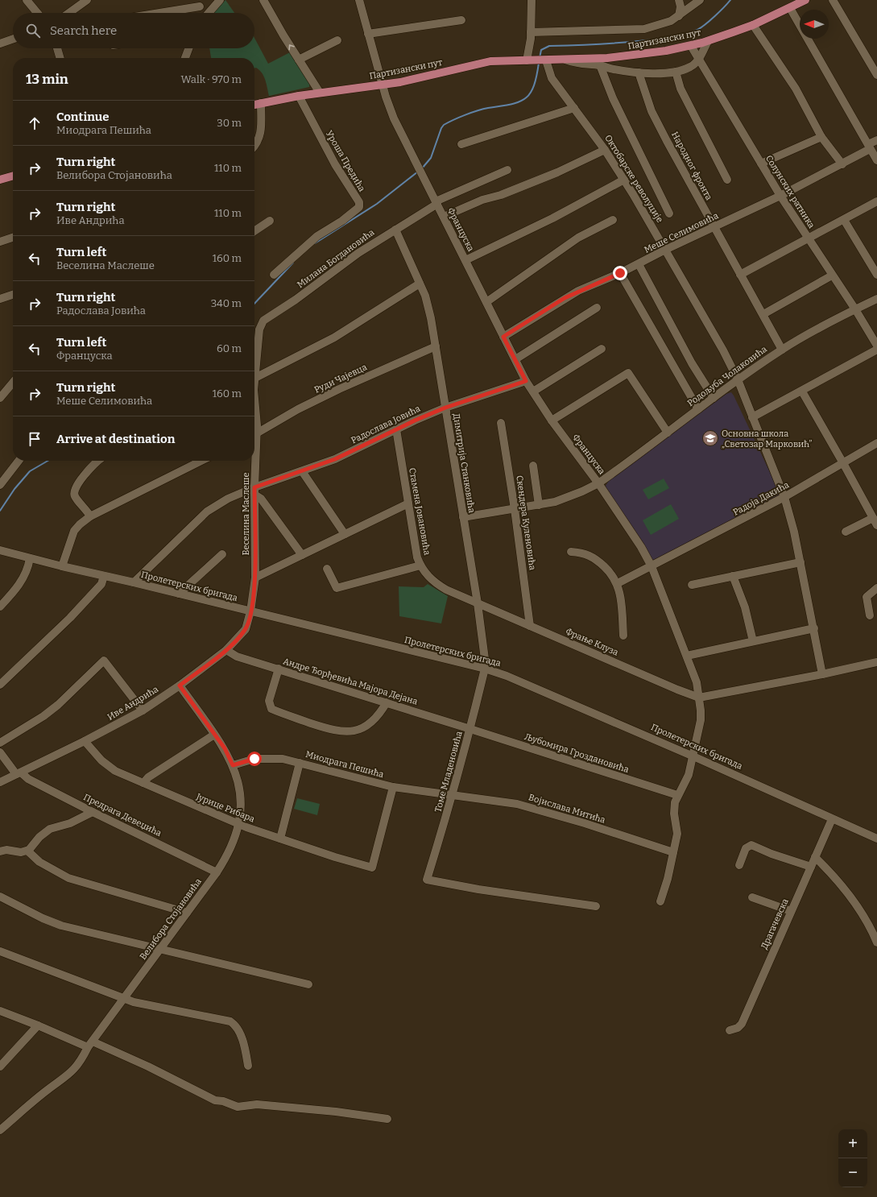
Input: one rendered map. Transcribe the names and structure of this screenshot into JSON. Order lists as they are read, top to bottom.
{
  "streets": {
    "main road": ["Партизански пут"],
    "street": [
      "Уроша Предића",
      "Народног фронта",
      "Октобарске револуције",
      "Солунских ратника",
      "Француска",
      "Меше Селимовића",
      "Милана Богдановића",
      "Родољуба Чолаковића",
      "Руди Чајевца",
      "Радослава Јовића",
      "Димитрија Станковића",
      "Радоја Дакића",
      "Стамена Јовановића",
      "Веселина Маслеше",
      "Скендера Куленовића",
      "Пролетерских бригада",
      "Фрање Клуза",
      "Андре Ђорђевића Мајора Дејана",
      "Иве Андрића",
      "Љубомира Гроздановића",
      "Миодрага Пешића",
      "Томе Младеновића",
      "Јурице Рибара",
      "Војислава Митића",
      "Предрага Девеџића",
      "Велибора Стојановића",
      "Драгачевска"
    ]
  },
  "crossings": [
    ["Партизански пут", "Уроша Предића"],
    ["Партизански пут", "Народног фронта"],
    ["Партизански пут", "Октобарске револуције"],
    ["Партизански пут", "Солунских ратника"],
    ["Партизански пут", "Француска"],
    ["Народног фронта", "Меше Селимовића"],
    ["Народног фронта", "Родољуба Чолаковића"],
    ["Октобарске револуције", "Меше Селимовића"],
    ["Октобарске револуције", "Родољуба Чолаковића"],
    ["Октобарске револуције", "Радоја Дакића"],
    ["Солунских ратника", "Меше Селимовића"],
    ["Солунских ратника", "Родољуба Чолаковића"],
    ["Француска", "Меше Селимовића"],
    ["Француска", "Милана Богдановића"],
    ["Француска", "Родољуба Чолаковића"],
    ["Француска", "Радослава Јовића"],
    ["Француска", "Радоја Дакића"],
    ["Француска", "Пролетерских бригада"],
    ["Француска", "Фрање Клуза"],
    ["Француска", "Љубомира Гроздановића"],
    ["Милана Богдановића", "Димитрија Станковића"],
    ["Милана Богдановића", "Веселина Маслеше"],
    ["Родољуба Чолаковића", "Димитрија Станковића"],
    ["Родољуба Чолаковића", "Скендера Куленовића"],
    ["Руди Чајевца", "Димитрија Станковића"],
    ["Радослава Јовића", "Димитрија Станковића"],
    ["Радослава Јовића", "Стамена Јовановића"],
    ["Радослава Јовића", "Веселина Маслеше"],
    ["Радослава Јовића", "Пролетерских бригада"],
    ["Димитрија Станковића", "Стамена Јовановића"],
    ["Димитрија Станковића", "Пролетерских бригада"],
    ["Димитрија Станковића", "Фрање Клуза"],
    ["Димитрија Станковића", "Томе Младеновића"],
    ["Стамена Јовановића", "Фрање Клуза"],
    ["Веселина Маслеше", "Пролетерских бригада"],
    ["Веселина Маслеше", "Иве Андрића"],
    ["Скендера Куленовића", "Фрање Клуза"],
    ["Пролетерских бригада", "Иве Андрића"],
    ["Пролетерских бригада", "Томе Младеновића"],
    ["Пролетерских бригада", "Драгачевска"],
    ["Андре Ђорђевића Мајора Дејана", "Иве Андрића"],
    ["Андре Ђорђевића Мајора Дејана", "Љубомира Гроздановића"],
    ["Андре Ђорђевића Мајора Дејана", "Томе Младеновића"],
    ["Иве Андрића", "Јурице Рибара"],
    ["Иве Андрића", "Предрага Девеџића"],
    ["Иве Андрића", "Велибора Стојановића"],
    ["Љубомира Гроздановића", "Томе Младеновића"],
    ["Миодрага Пешића", "Томе Младеновића"],
    ["Миодрага Пешића", "Јурице Рибара"],
    ["Миодрага Пешића", "Војислава Митића"],
    ["Миодрага Пешића", "Велибора Стојановића"],
    ["Томе Младеновића", "Војислава Митића"],
    ["Јурице Рибара", "Велибора Стојановића"],
    ["Предрага Девеџића", "Велибора Стојановића"]
  ],
  "places": {
    "school or university": ["Основна школа „Светозар Марковић”"]
  },
  "north": "left",
  "page": {
    "search": "Search here",
    "heading": ["13 min", "Walk · 970 m"],
    "list": [
      ["Continue", "Миодрага Пешића", "30 m"],
      ["Turn right", "Велибора Стојановића", "110 m"],
      ["Turn right", "Иве Андрића", "110 m"],
      ["Turn left", "Веселина Маслеше", "160 m"],
      ["Turn right", "Радослава Јовића", "340 m"],
      ["Turn left", "Француска", "60 m"],
      ["Turn right", "Меше Селимовића", "160 m"],
      "Arrive at destination"
    ],
    "map_buttons": ["+", "−"]
  }
}
